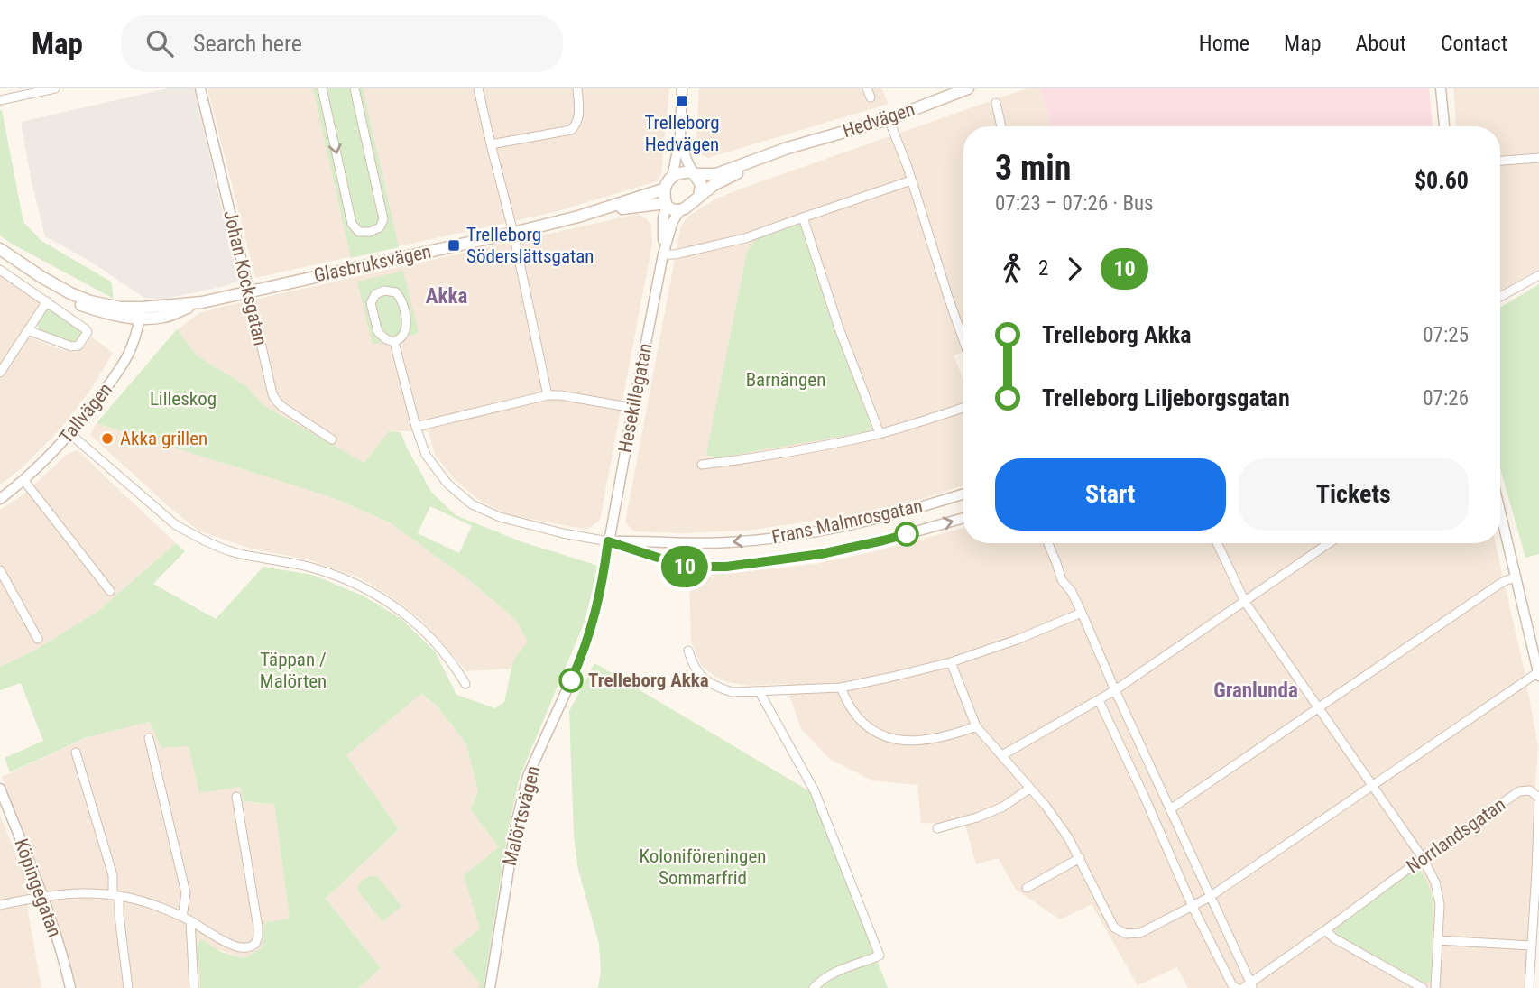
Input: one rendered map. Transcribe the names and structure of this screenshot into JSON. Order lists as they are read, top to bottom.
{
  "streets": {
    "main road": ["Hedvägen", "Glasbruksvägen"],
    "street": [
      "Johan Kocksgatan",
      "Hesekillegatan",
      "Tallvägen",
      "Frans Malmrosgatan",
      "Malörtsvägen",
      "Norrlandsgatan",
      "Köpingegatan"
    ]
  },
  "crossings": [
    ["Hedvägen", "Glasbruksvägen"],
    ["Hedvägen", "Hesekillegatan"],
    ["Glasbruksvägen", "Johan Kocksgatan"],
    ["Glasbruksvägen", "Hesekillegatan"],
    ["Glasbruksvägen", "Tallvägen"],
    ["Hesekillegatan", "Frans Malmrosgatan"],
    ["Hesekillegatan", "Malörtsvägen"],
    ["Frans Malmrosgatan", "Malörtsvägen"]
  ],
  "districts": ["Akka", "Granlunda"],
  "parks": [
    "Barnängen",
    "Lilleskog",
    "Täppan / Malörten",
    "Koloniföreningen Sommarfrid"
  ],
  "places": {
    "transit": ["Trelleborg Hedvägen", "Trelleborg Söderslättsgatan"],
    "other": ["Akka grillen", "Trelleborg Akka"]
  },
  "lines": ["bus line 10"],
  "page": {
    "header": "Map",
    "search": "Search here",
    "nav": [
      "Home",
      "Map",
      "About",
      "Contact"
    ],
    "on_map": "10",
    "heading": ["3 min", "07:23 – 07:26 · Bus", "$0.60"],
    "legs": ["2", "10"],
    "list": [
      {
        "name": "Trelleborg Akka",
        "value": "07:25"
      },
      {
        "name": "Trelleborg Liljeborgsgatan",
        "value": "07:26"
      }
    ],
    "buttons": ["Start", "Tickets"]
  }
}
